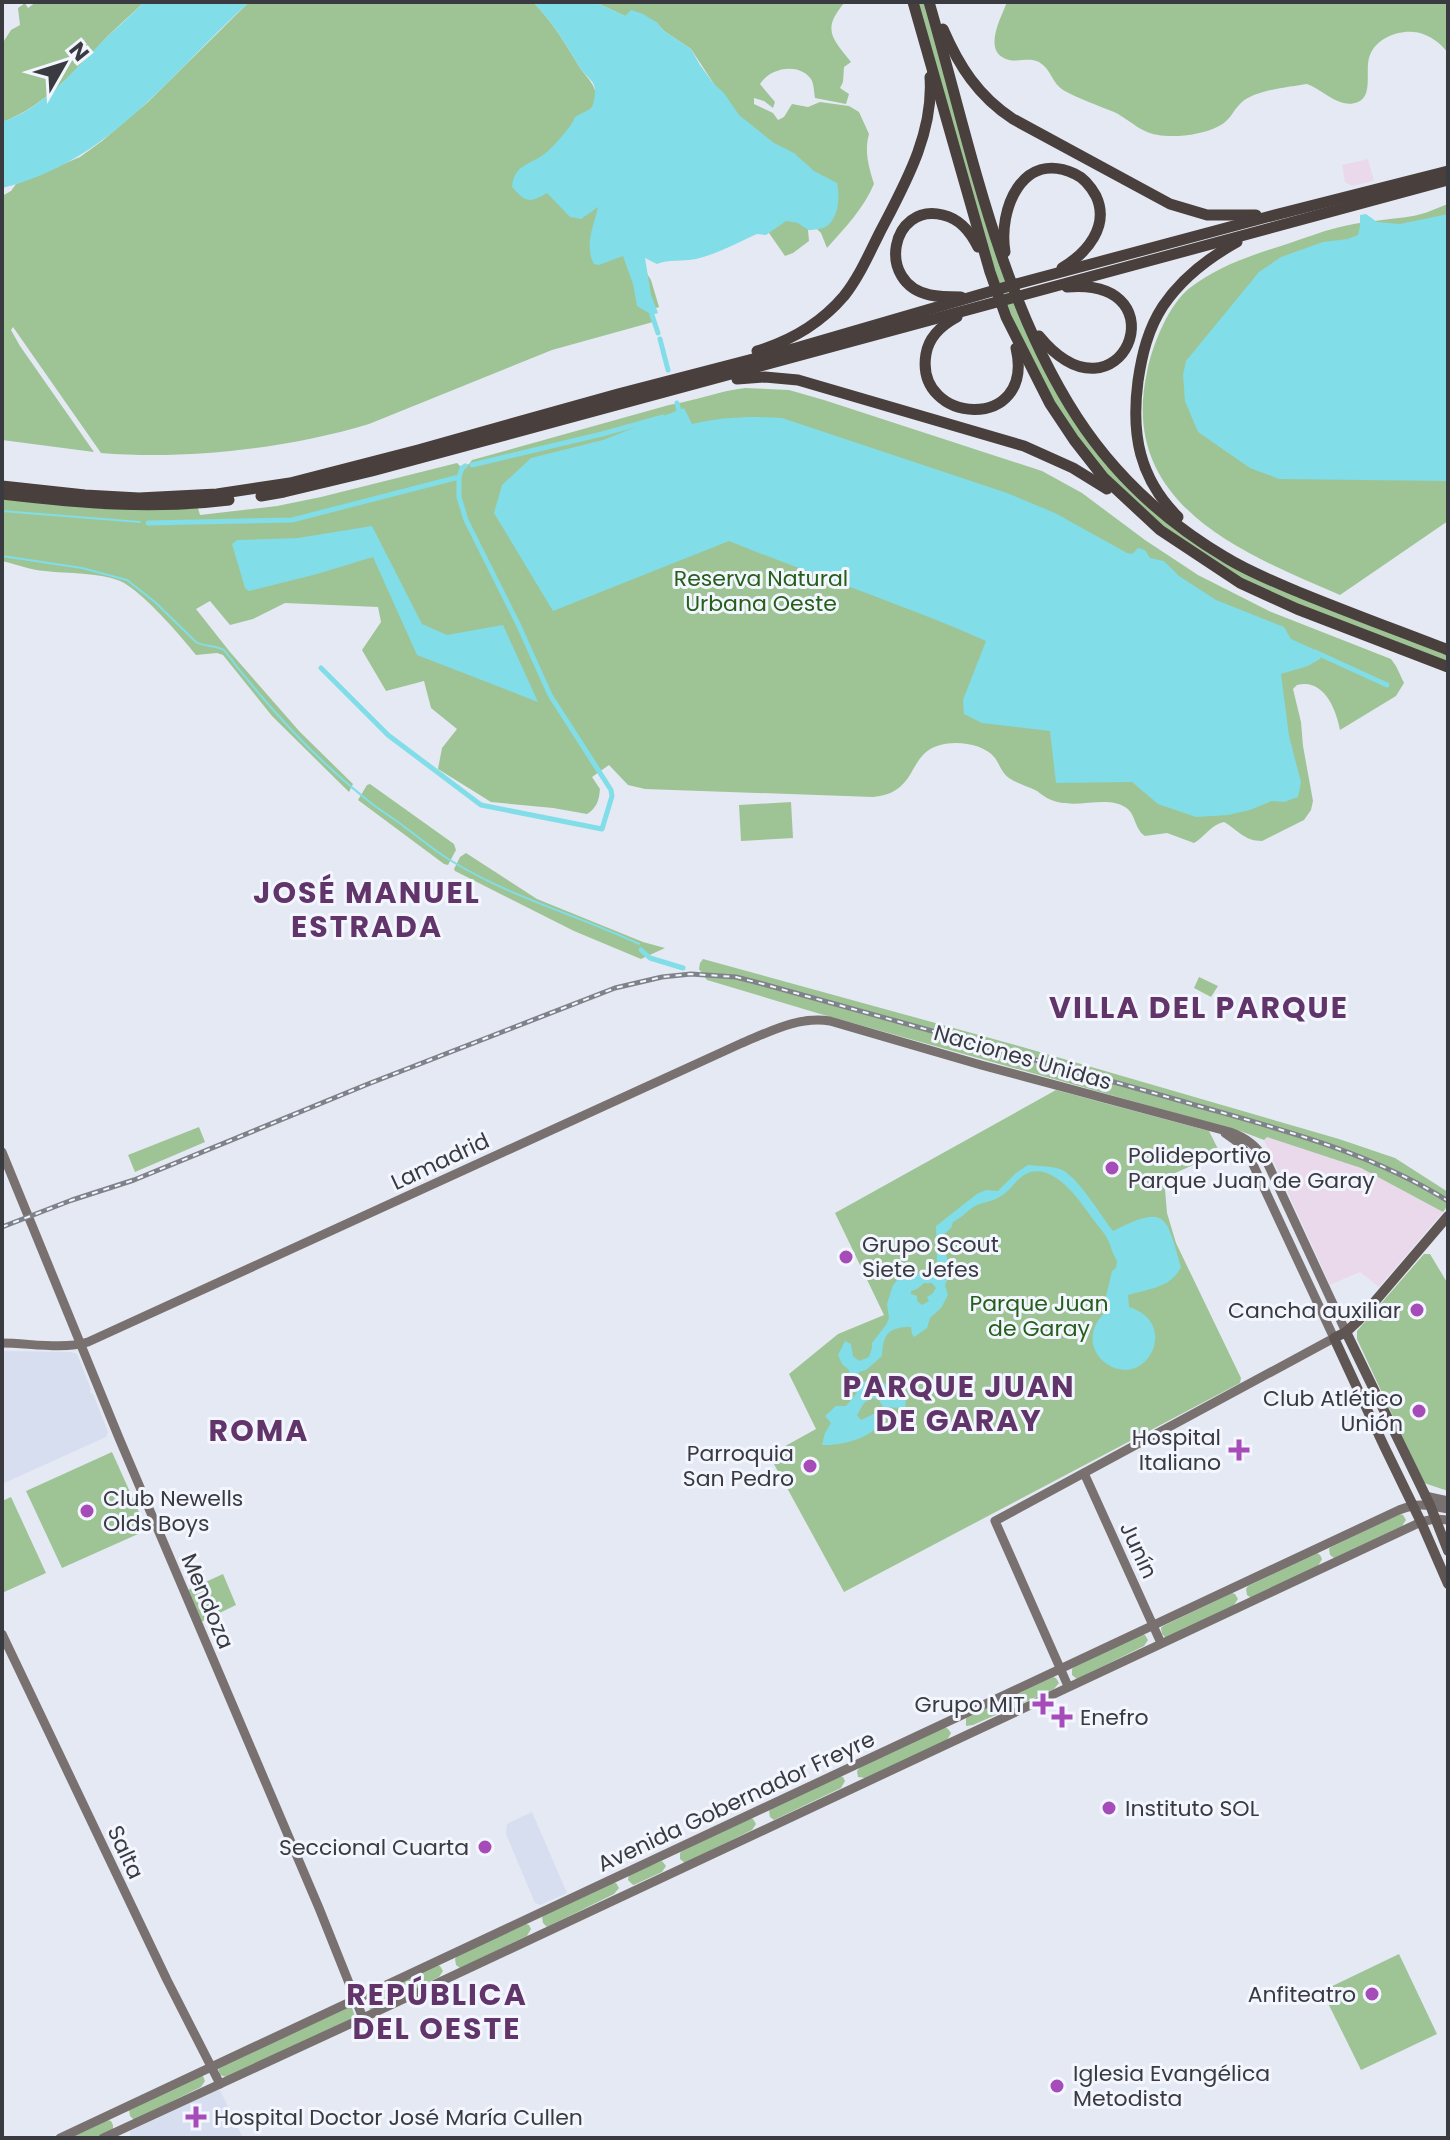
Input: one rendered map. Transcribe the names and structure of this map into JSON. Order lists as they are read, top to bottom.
{
  "streets": {
    "street": [
      "Naciones Unidas",
      "Lamadrid",
      "Junín",
      "Mendoza",
      "Avenida Gobernador Freyre",
      "Salta"
    ]
  },
  "crossings": [
    ["Naciones Unidas", "Lamadrid"],
    ["Lamadrid", "Mendoza"],
    ["Junín", "Avenida Gobernador Freyre"],
    ["Mendoza", "Avenida Gobernador Freyre"],
    ["Avenida Gobernador Freyre", "Salta"]
  ],
  "districts": [
    "JOSÉ MANUEL ESTRADA",
    "VILLA DEL PARQUE",
    "PARQUE JUAN DE GARAY",
    "ROMA",
    "REPÚBLICA DEL OESTE"
  ],
  "parks": ["Reserva Natural Urbana Oeste", "Parque Juan de Garay"],
  "places": {
    "other": [
      "Polideportivo Parque Juan de Garay",
      "Grupo Scout Siete Jefes",
      "Cancha auxiliar",
      "Club Atlético Unión",
      "Parroquia San Pedro",
      "Club Newells Olds Boys",
      "Instituto SOL",
      "Seccional Cuarta",
      "Anfiteatro",
      "Iglesia Evangélica Metodista"
    ],
    "health": [
      "Hospital Italiano",
      "Grupo MIT",
      "Enefro",
      "Hospital Doctor José María Cullen"
    ]
  },
  "north": "top right"
}
